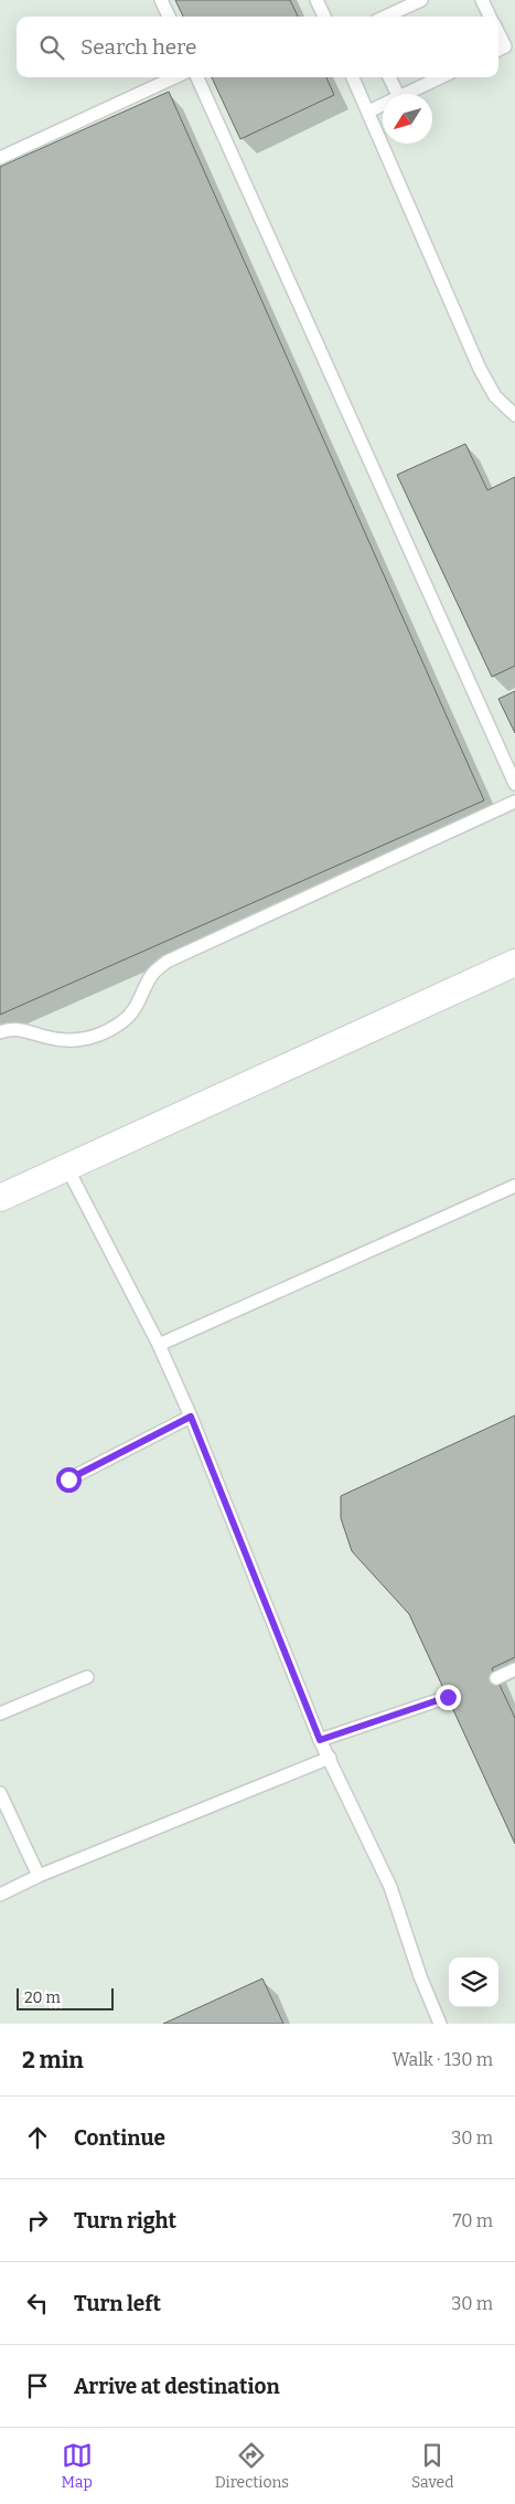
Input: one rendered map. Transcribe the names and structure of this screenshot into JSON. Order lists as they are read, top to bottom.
{
  "scale_bar": "20 m",
  "north": "bottom left",
  "page": {
    "search": "Search here",
    "scale": "20 m",
    "heading": ["2 min", "Walk · 130 m"],
    "list": [
      ["Continue", "30 m"],
      ["Turn right", "70 m"],
      ["Turn left", "30 m"],
      "Arrive at destination"
    ],
    "nav": ["Map", "Directions", "Saved"]
  }
}
